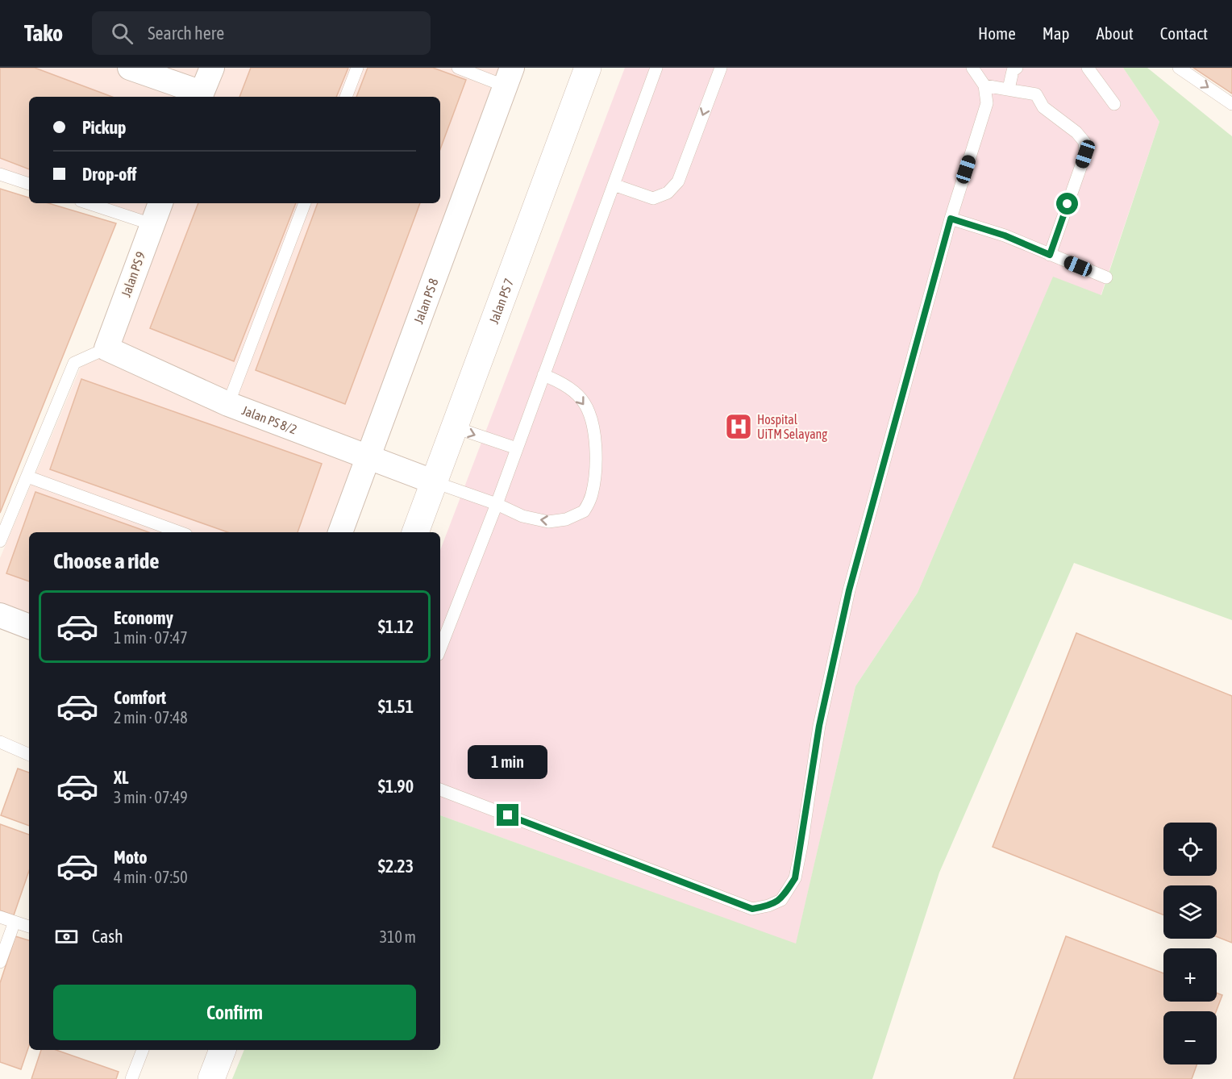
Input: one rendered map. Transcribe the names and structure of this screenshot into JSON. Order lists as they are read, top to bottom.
{
  "streets": {
    "street": [
      "Jalan PS 9",
      "Jalan PS 8",
      "Jalan PS 7",
      "Jalan PS 8/2"
    ]
  },
  "crossings": [
    ["Jalan PS 9", "Jalan PS 8/2"],
    ["Jalan PS 8", "Jalan PS 8/2"],
    ["Jalan PS 7", "Jalan PS 8/2"]
  ],
  "places": {
    "hospital": ["Hospital UiTM Selayang"]
  },
  "page": {
    "header": "Tako",
    "search": "Search here",
    "nav": [
      "Home",
      "Map",
      "About",
      "Contact"
    ],
    "banner": ["Pickup", "Drop-off"],
    "heading": "Choose a ride",
    "list": [
      {
        "name": "Economy",
        "note": "1 min · 07:47",
        "value": "$1.12"
      },
      {
        "name": "Comfort",
        "note": "2 min · 07:48",
        "value": "$1.51"
      },
      {
        "name": "XL",
        "note": "3 min · 07:49",
        "value": "$1.90"
      },
      {
        "name": "Moto",
        "note": "4 min · 07:50",
        "value": "$2.23"
      }
    ],
    "bubble": "1 min",
    "map_buttons": ["+", "−"],
    "pay": ["Cash", "310 m"],
    "buttons": "Confirm"
  }
}
